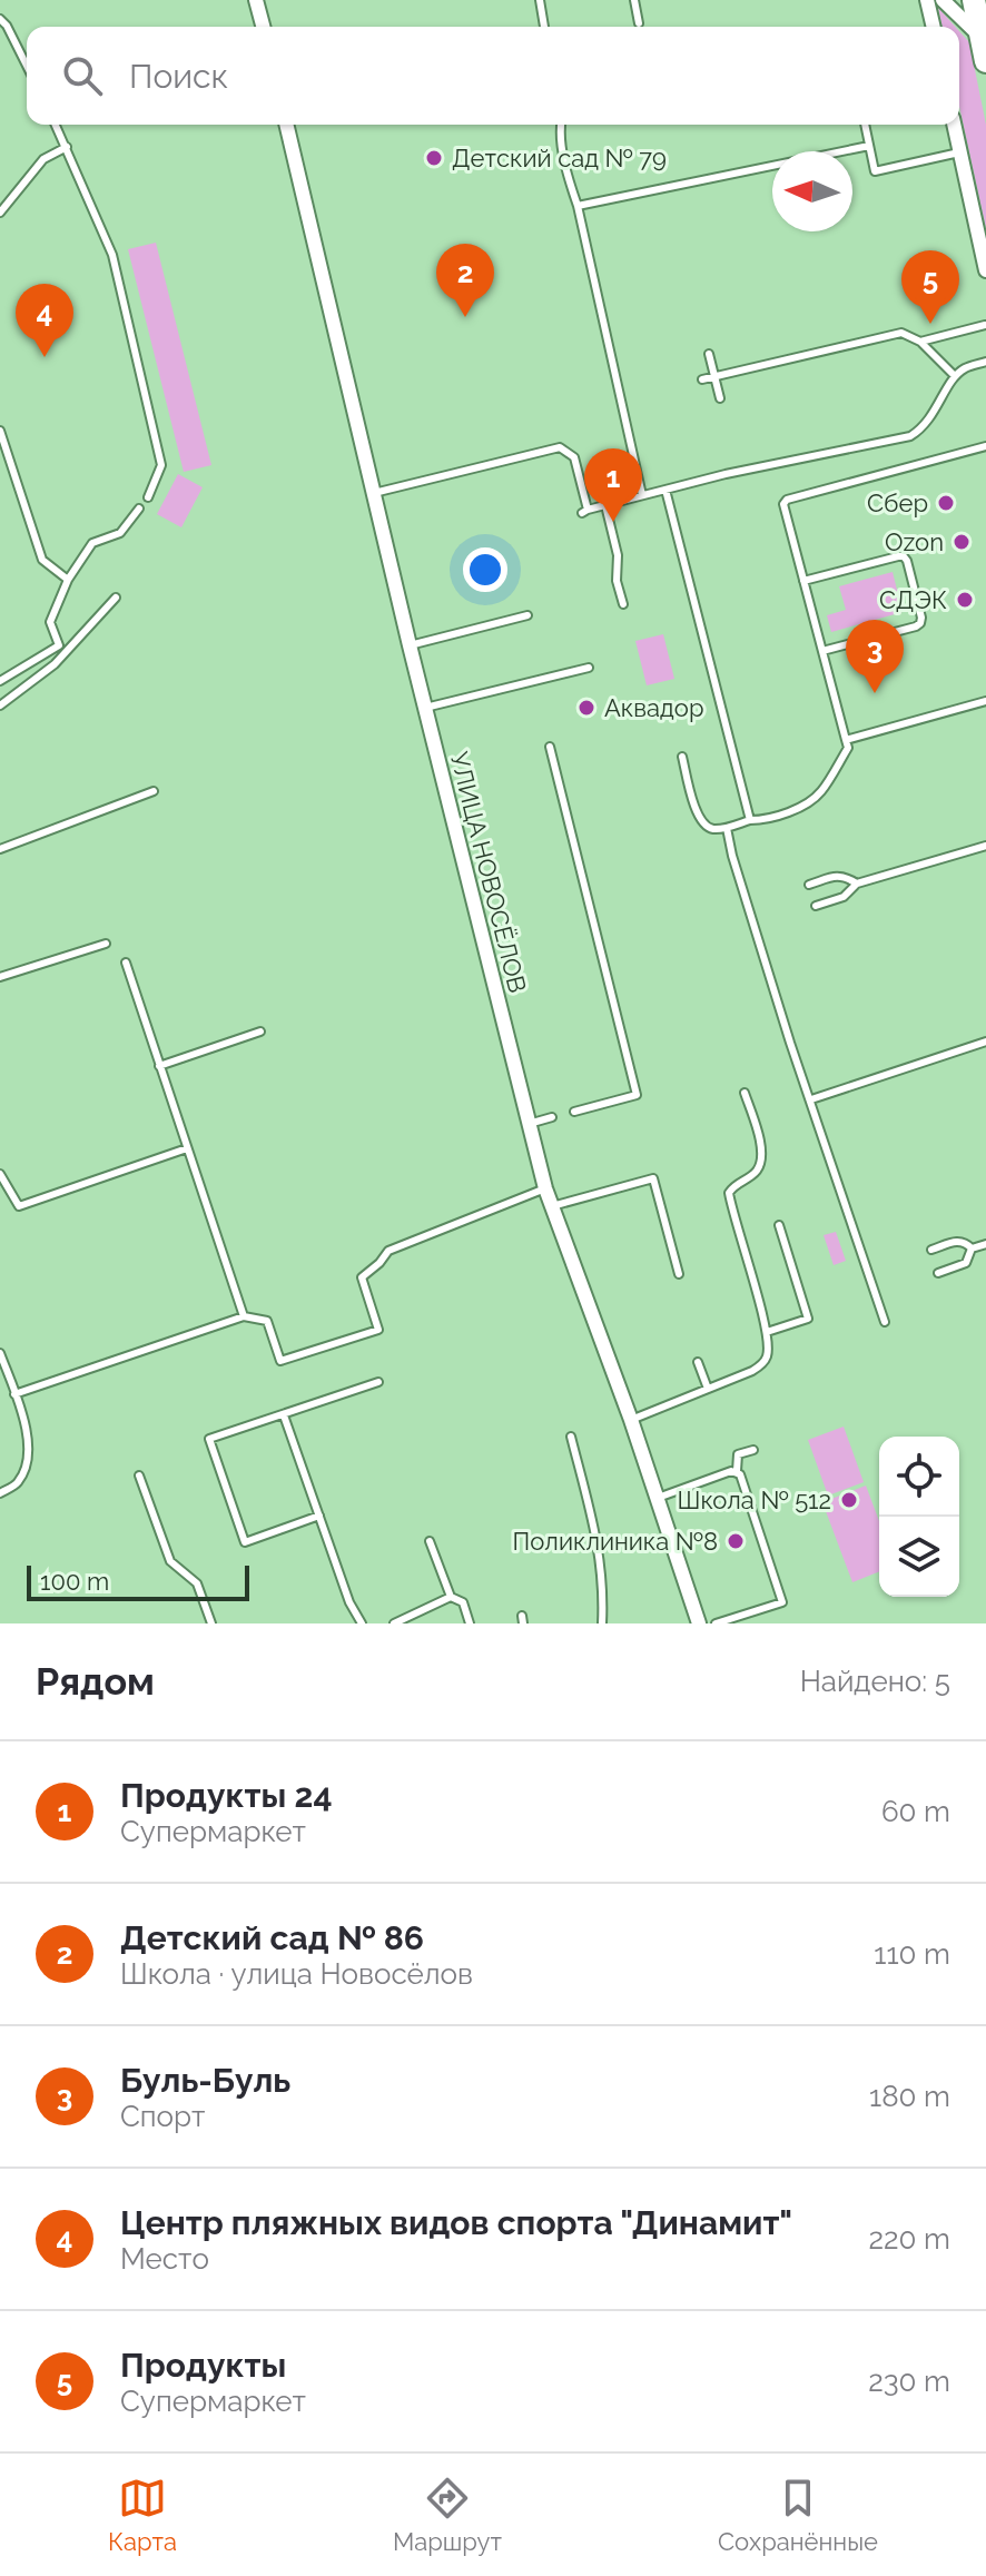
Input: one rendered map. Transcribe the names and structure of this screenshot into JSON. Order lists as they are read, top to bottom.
{
  "streets": {
    "street": ["УЛИЦА НОВОСЁЛОВ"]
  },
  "places": [
    "Детский сад № 79",
    "Сбер",
    "Ozon",
    "СДЭК",
    "Аквадор",
    "Школа № 512",
    "Поликлиника №8"
  ],
  "scale_bar": "100 m",
  "north": "left",
  "page": {
    "search": "Поиск",
    "pins": [
      "2",
      "5",
      "4",
      "1",
      "3"
    ],
    "scale": "100 m",
    "heading": ["Рядом", "Найдено: 5"],
    "list": [
      {
        "mark": "1",
        "name": "Продукты 24",
        "note": "Супермаркет",
        "value": "60 m"
      },
      {
        "mark": "2",
        "name": "Детский сад № 86",
        "note": "Школа · улица Новосёлов",
        "value": "110 m"
      },
      {
        "mark": "3",
        "name": "Буль-Буль",
        "note": "Спорт",
        "value": "180 m"
      },
      {
        "mark": "4",
        "name": "Центр пляжных видов спорта \"Динамит\"",
        "note": "Место",
        "value": "220 m"
      },
      {
        "mark": "5",
        "name": "Продукты",
        "note": "Супермаркет",
        "value": "230 m"
      }
    ],
    "nav": ["Карта", "Маршрут", "Сохранённые"]
  }
}
